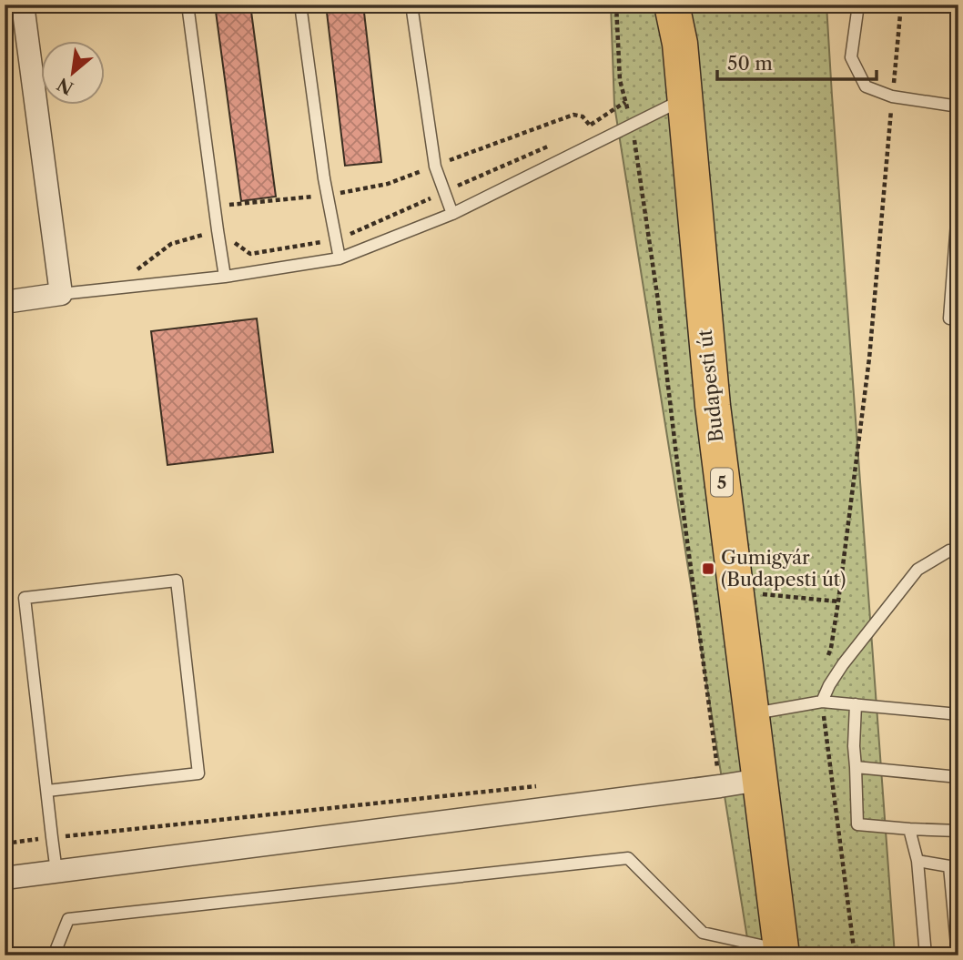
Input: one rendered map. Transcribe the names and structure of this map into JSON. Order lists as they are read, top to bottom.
{
  "streets": {
    "main road": ["Budapesti út", "5"]
  },
  "places": {
    "transit": ["Gumigyár (Budapesti út)"]
  },
  "scale_bar": "50 m",
  "north": "bottom left"
}
